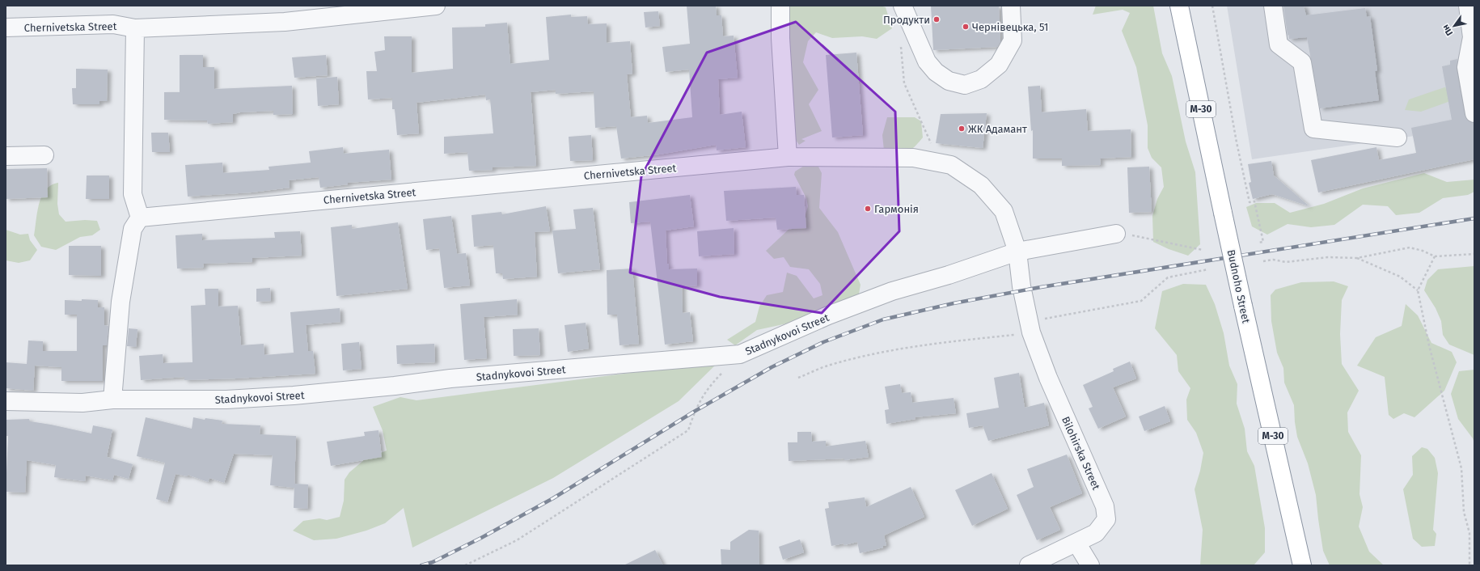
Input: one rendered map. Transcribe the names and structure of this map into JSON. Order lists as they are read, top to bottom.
{
  "streets": {
    "highway": ["М-30", "Budnoho Street"],
    "street": ["Chernivetska Street", "Stadnykovoi Street", "Bilohirska Street"]
  },
  "crossings": [
    ["Chernivetska Street", "Stadnykovoi Street"],
    ["Chernivetska Street", "Bilohirska Street"]
  ],
  "places": [
    "Продукти",
    "Чернівецька, 51",
    "ЖК Адамант",
    "Гармонія"
  ],
  "north": "bottom left"
}
